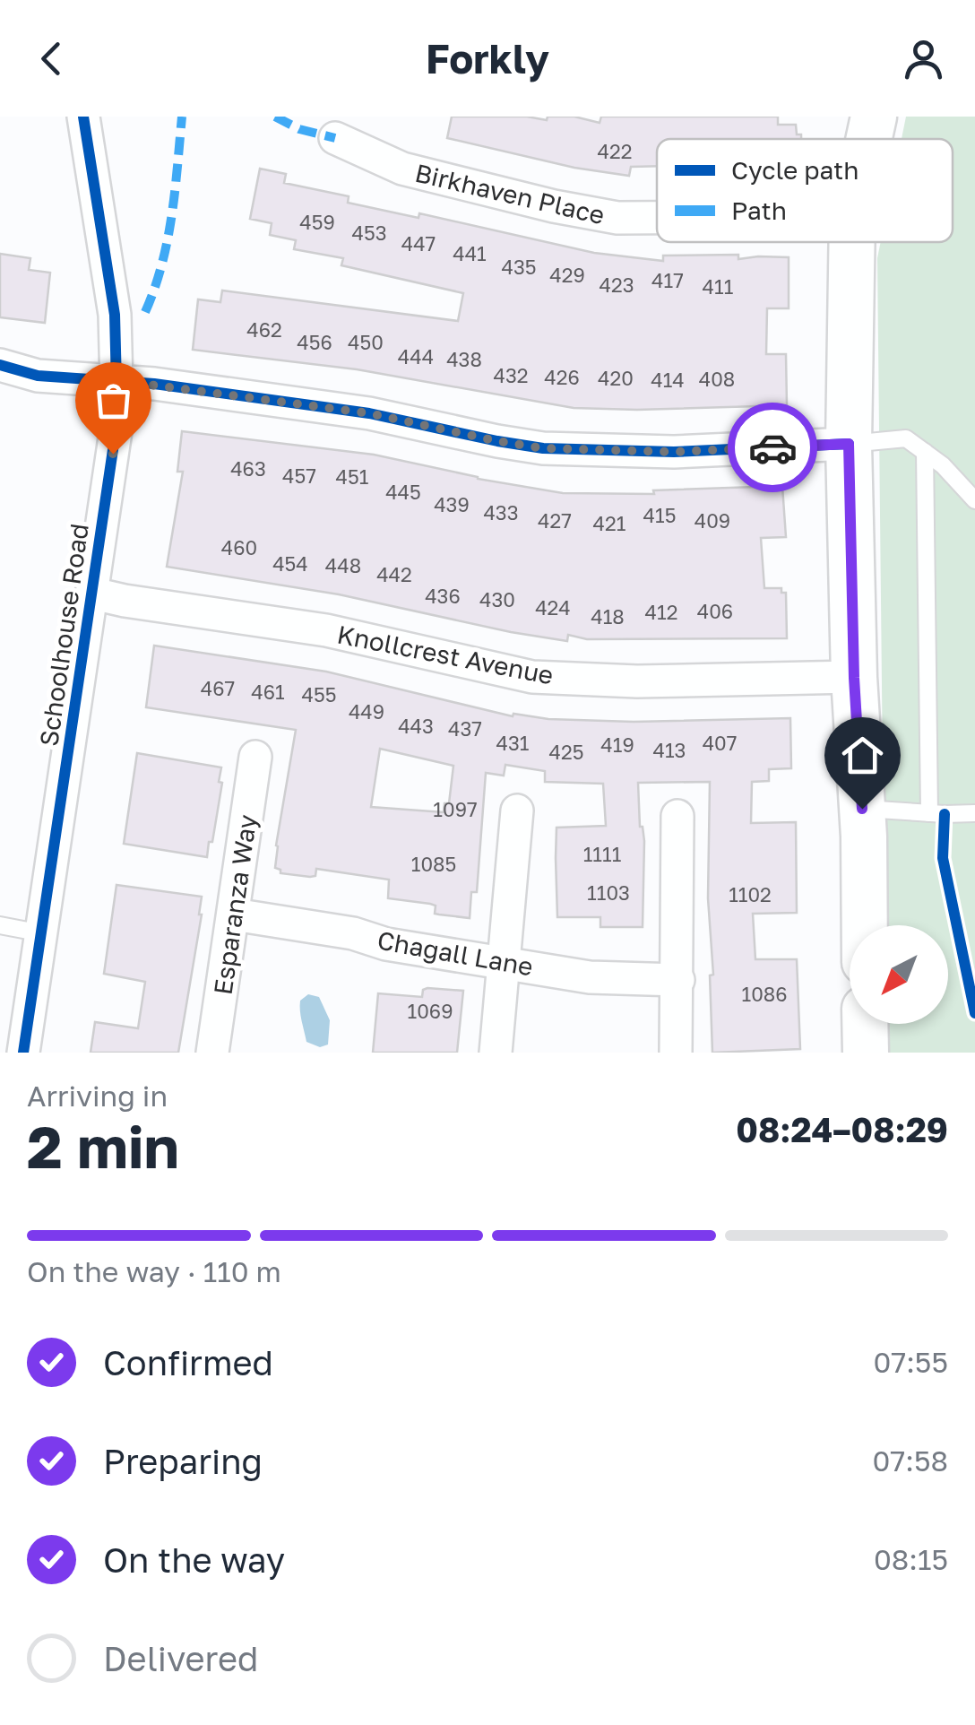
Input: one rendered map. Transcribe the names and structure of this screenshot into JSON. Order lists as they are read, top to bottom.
{
  "streets": {
    "street": [
      "Birkhaven Place",
      "Schoolhouse Road",
      "Knollcrest Avenue",
      "Esparanza Way",
      "Chagall Lane"
    ]
  },
  "crossings": [
    ["Schoolhouse Road", "Knollcrest Avenue"],
    ["Esparanza Way", "Chagall Lane"]
  ],
  "house_numbers": [
    "422",
    "459",
    "453",
    "447",
    "441",
    "435",
    "429",
    "417",
    "423",
    "411",
    "462",
    "456",
    "450",
    "444",
    "438",
    "432",
    "426",
    "420",
    "408",
    "414",
    "463",
    "457",
    "451",
    "445",
    "439",
    "433",
    "415",
    "427",
    "409",
    "421",
    "460",
    "454",
    "448",
    "442",
    "436",
    "430",
    "424",
    "406",
    "412",
    "418",
    "467",
    "461",
    "455",
    "449",
    "443",
    "437",
    "431",
    "407",
    "419",
    "413",
    "425",
    "1097",
    "1111",
    "1085",
    "1103",
    "1102",
    "1086",
    "1069"
  ],
  "legend": ["Cycle path", "Path"],
  "north": "bottom left",
  "page": {
    "header": "Forkly",
    "heading": ["2 min", "Arriving in", "08:24–08:29"],
    "bar": "On the way · 110 m",
    "list": [
      ["Confirmed", "07:55"],
      ["Preparing", "07:58"],
      ["On the way", "08:15"],
      "Delivered"
    ]
  }
}
